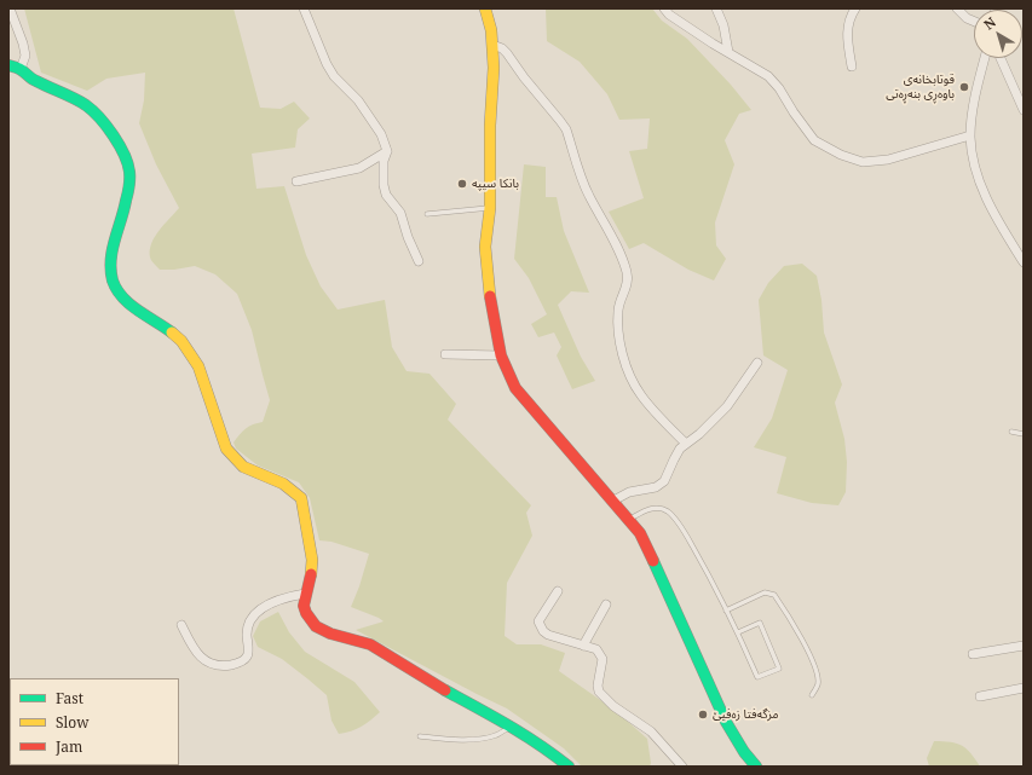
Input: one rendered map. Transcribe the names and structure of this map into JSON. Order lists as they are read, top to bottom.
{
  "places": ["قوتابخانەی باوەڕی بنەڕەتی", "بانکا سیپە", "مزگەفتا زەفیێ"],
  "legend": ["Fast", "Slow", "Jam"],
  "north": "top left"
}
